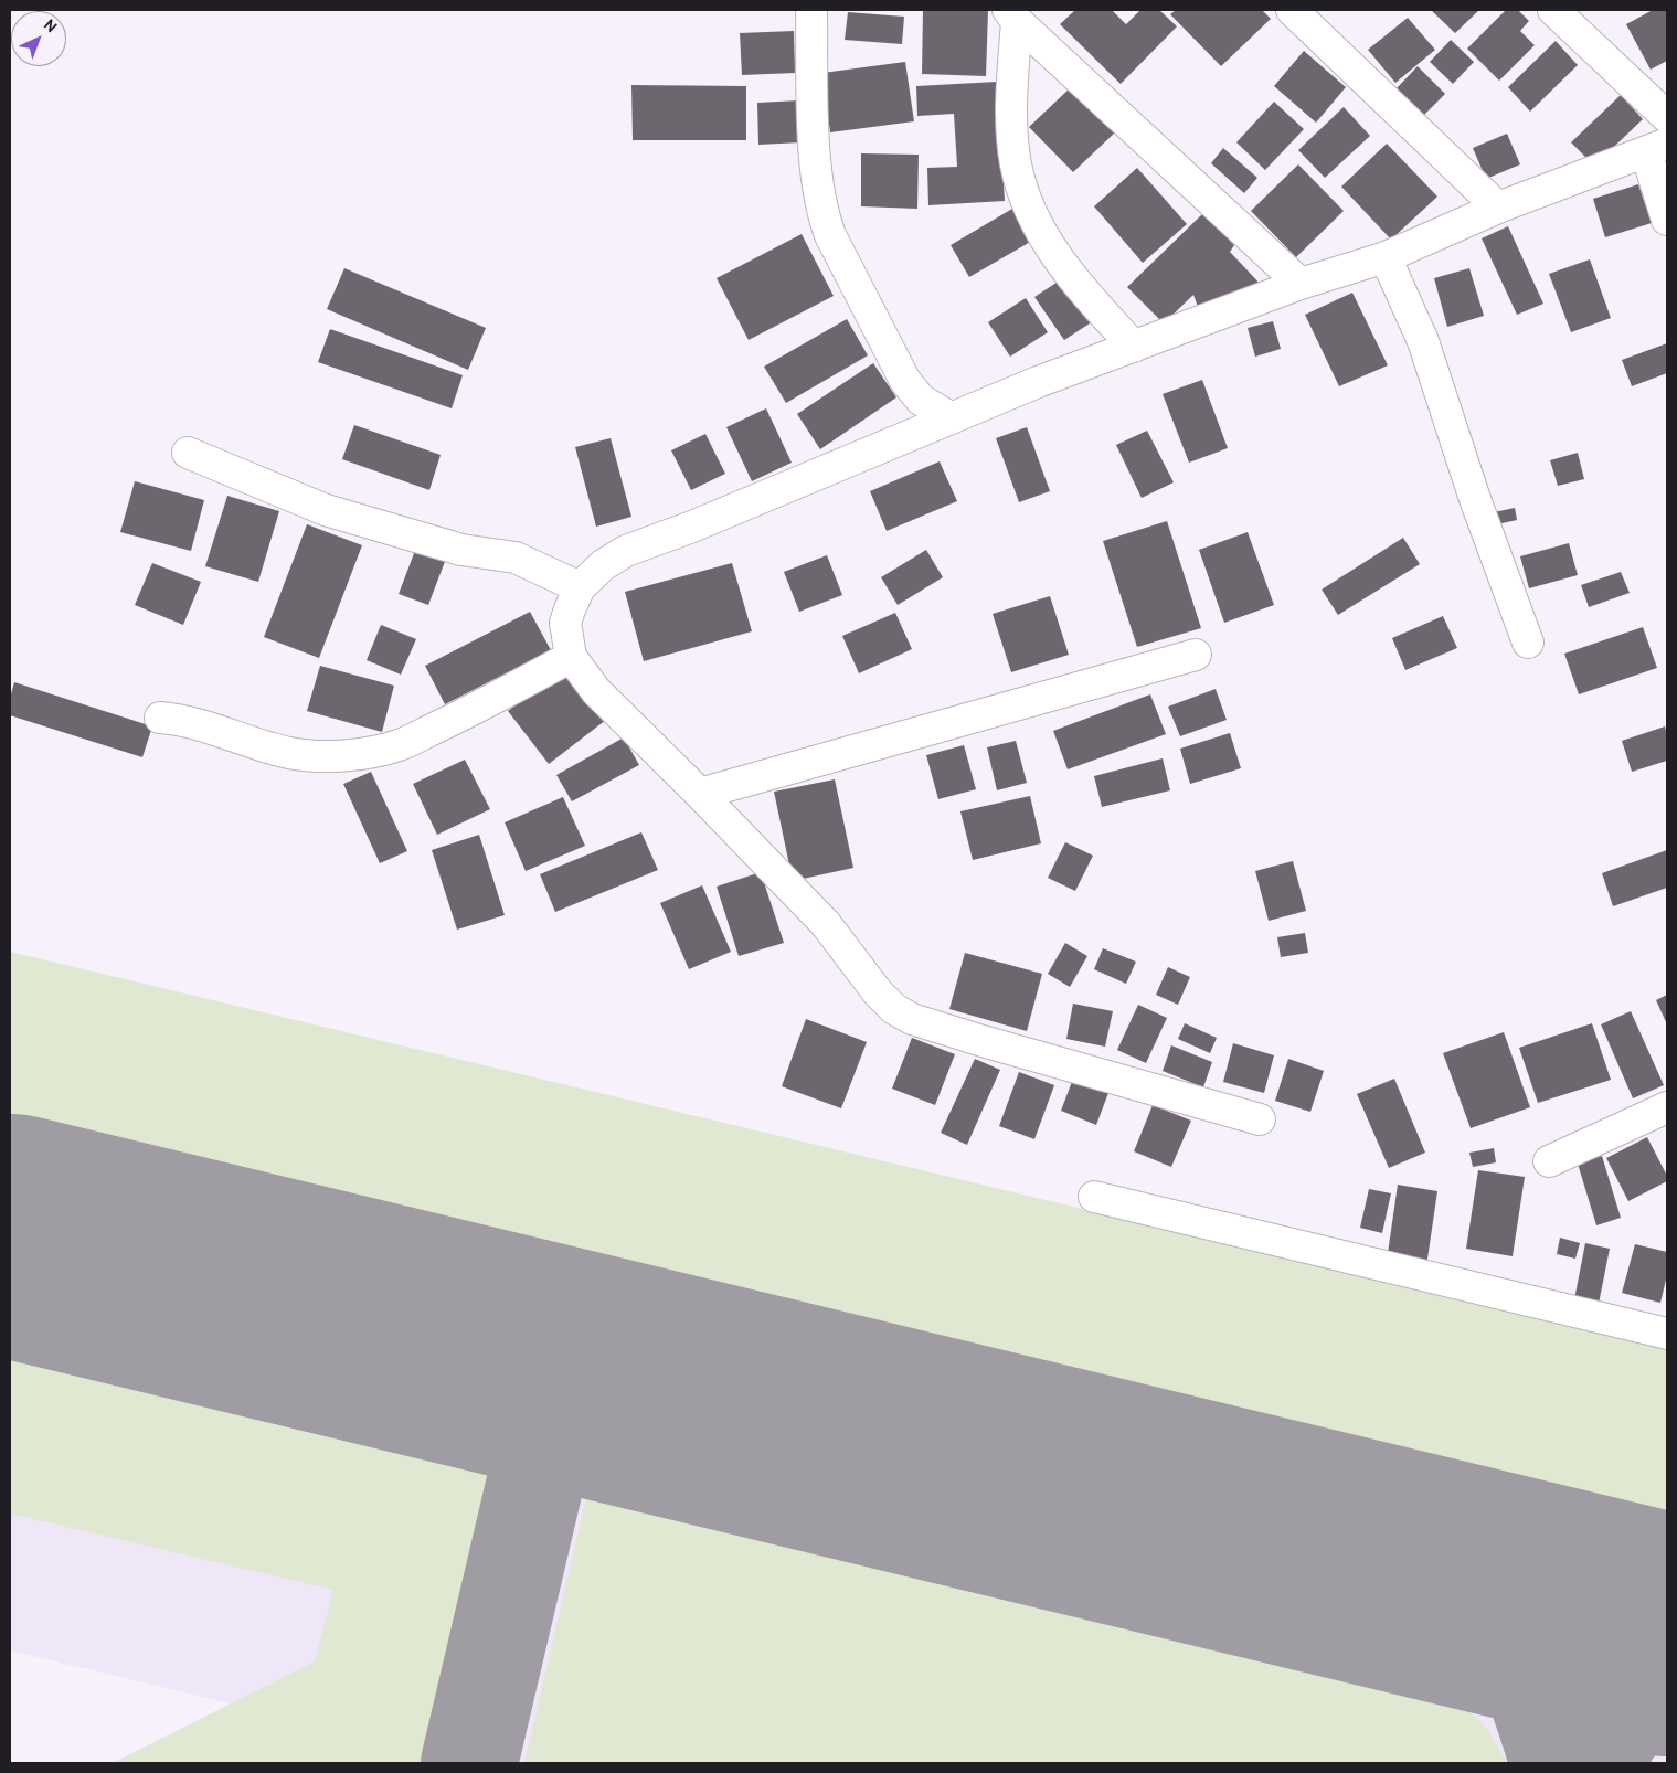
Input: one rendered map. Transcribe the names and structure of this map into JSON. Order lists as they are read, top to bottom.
{
  "north": "top right"
}
